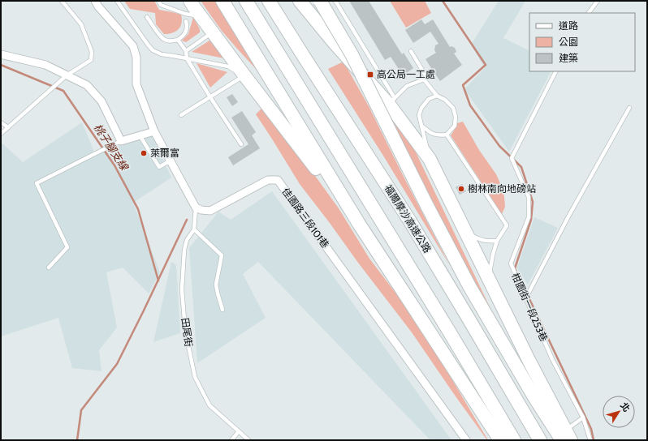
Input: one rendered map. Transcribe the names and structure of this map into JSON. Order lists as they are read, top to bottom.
{
  "streets": {
    "highway": ["福爾摩沙高速公路"],
    "street": ["佳園路三段101巷"],
    "lane": ["柑園街一段253巷", "田尾街"]
  },
  "crossings": [
    ["佳園路三段101巷", "田尾街"]
  ],
  "water": ["桃子腳支線"],
  "places": {
    "transit": ["高公局一工處"],
    "other": ["萊爾富", "樹林南向地磅站"]
  },
  "legend": ["道路", "公園", "建築"],
  "north": "top right"
}
